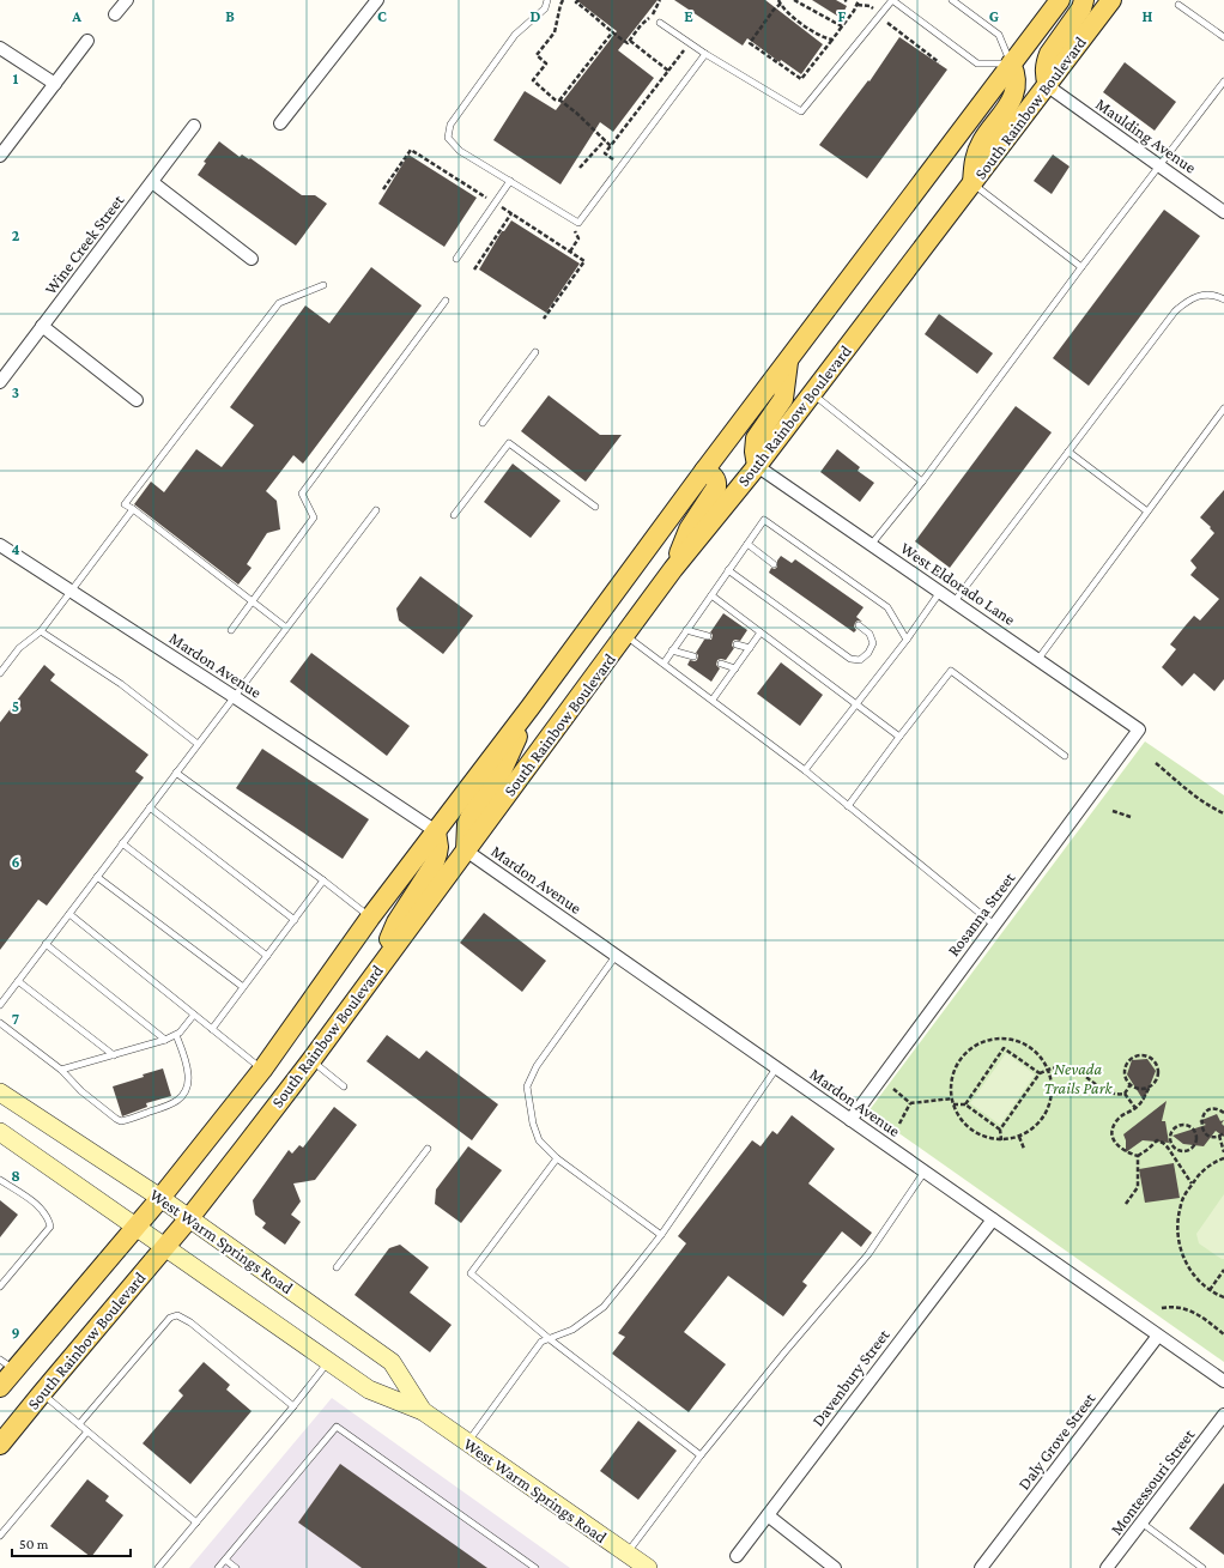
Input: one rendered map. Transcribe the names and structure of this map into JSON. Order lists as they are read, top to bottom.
{
  "streets": {
    "main road": ["South Rainbow Boulevard", "West Warm Springs Road"],
    "street": [
      "Maulding Avenue",
      "Wine Creek Street",
      "West Eldorado Lane",
      "Mardon Avenue",
      "Rosanna Street",
      "Davenbury Street",
      "Daly Grove Street",
      "Montessouri Street"
    ]
  },
  "crossings": [
    ["South Rainbow Boulevard", "Maulding Avenue"],
    ["South Rainbow Boulevard", "West Eldorado Lane"],
    ["South Rainbow Boulevard", "Mardon Avenue"],
    ["South Rainbow Boulevard", "West Warm Springs Road"],
    ["West Eldorado Lane", "Rosanna Street"],
    ["Mardon Avenue", "Rosanna Street"],
    ["Mardon Avenue", "Davenbury Street"],
    ["Mardon Avenue", "Daly Grove Street"]
  ],
  "parks": ["Nevada Trails Park"],
  "scale_bar": "50 m",
  "grid": {
    "columns": [
      "A",
      "B",
      "C",
      "D",
      "E",
      "F",
      "G",
      "H"
    ],
    "rows": [
      "1",
      "2",
      "3",
      "4",
      "5",
      "6",
      "7",
      "8",
      "9"
    ]
  }
}
